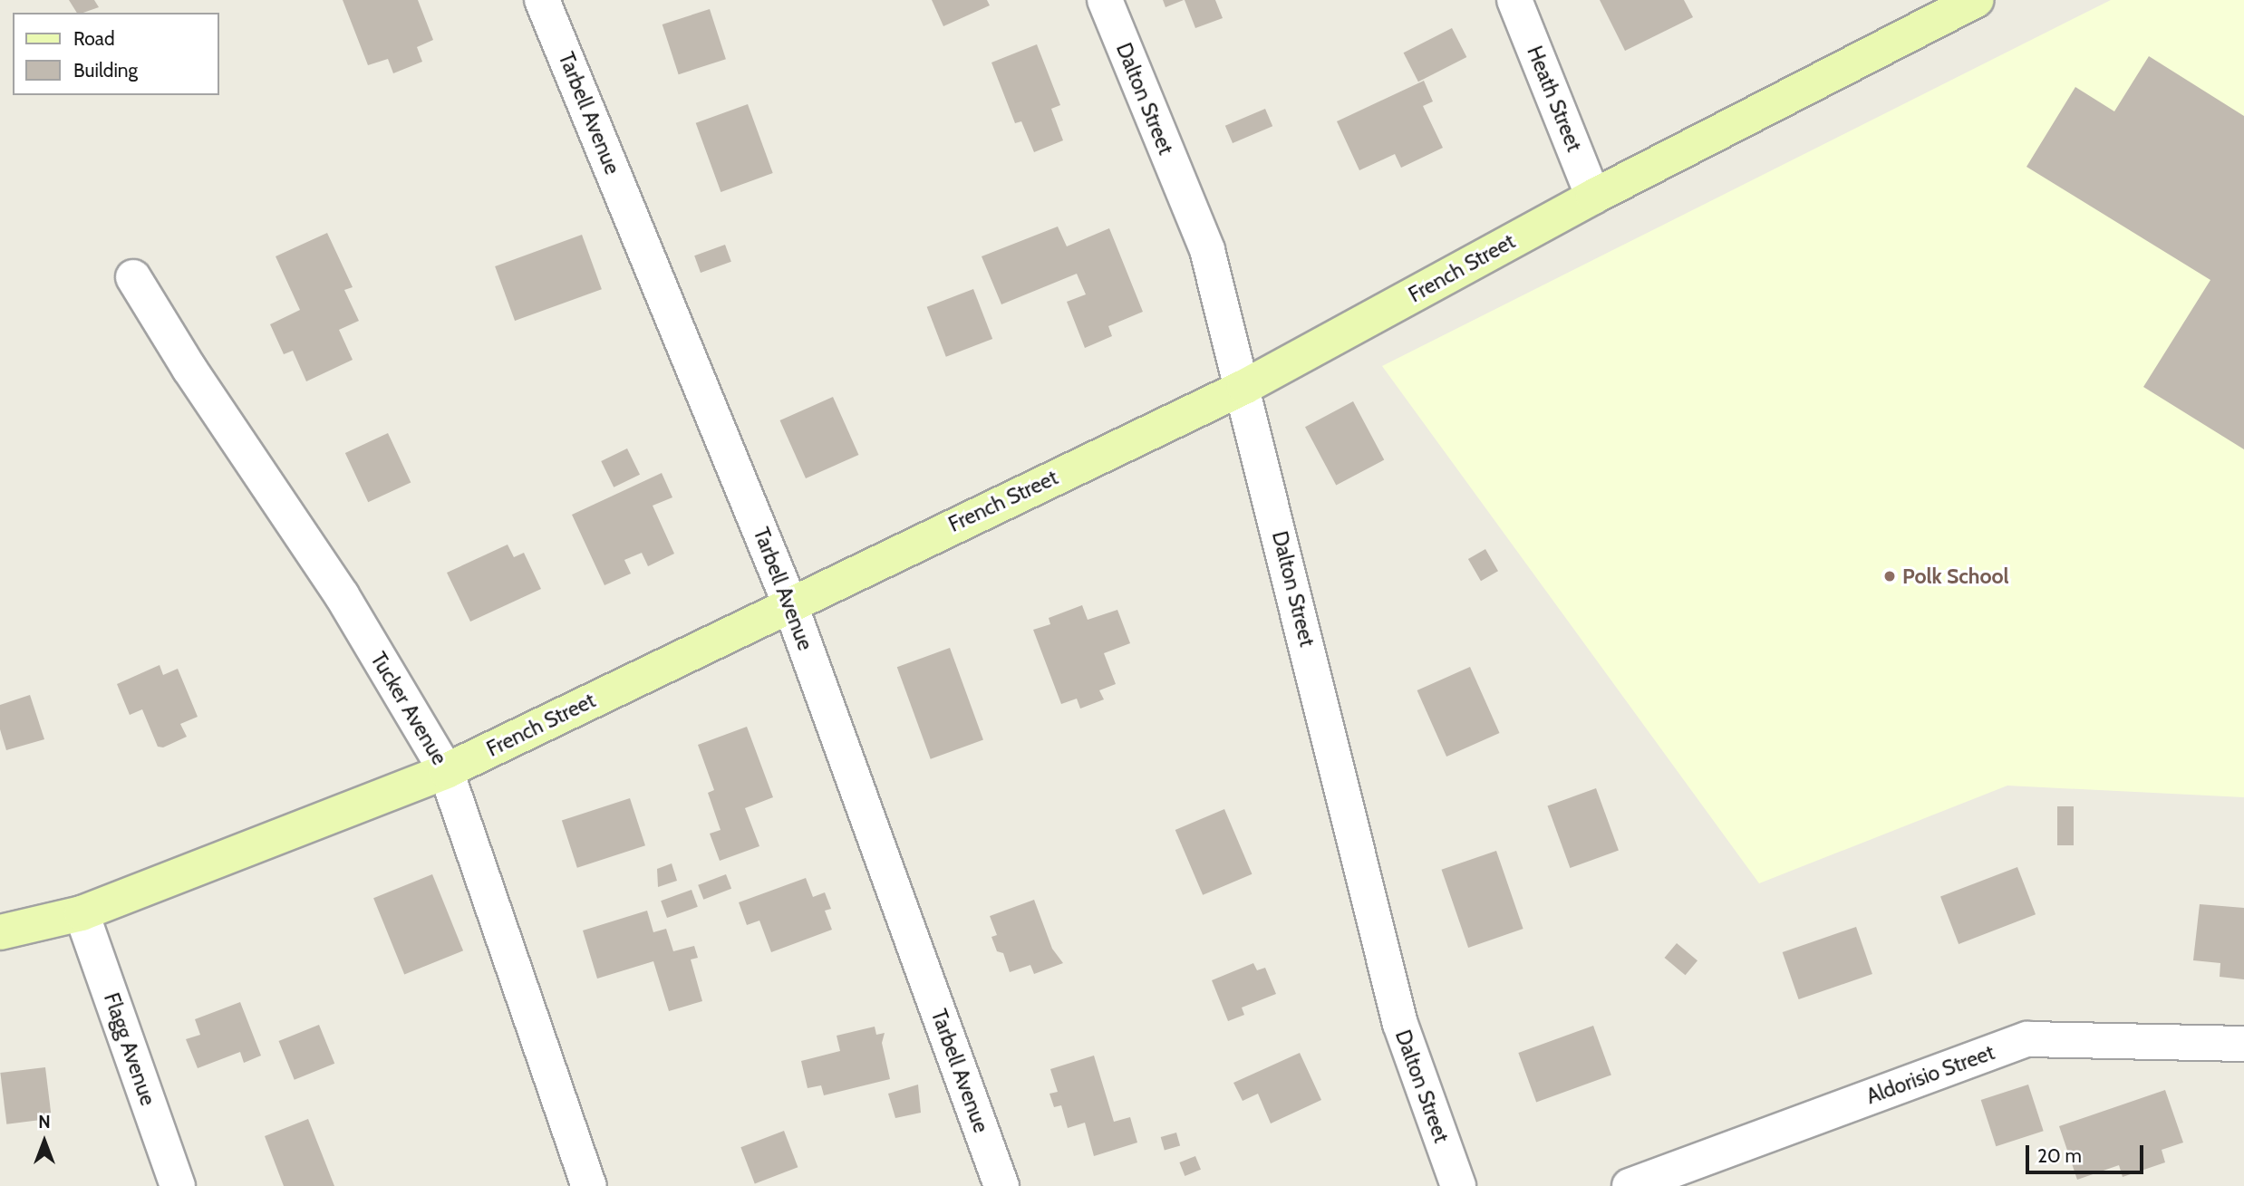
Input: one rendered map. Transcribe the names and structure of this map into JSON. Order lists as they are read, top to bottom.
{
  "streets": {
    "street": [
      "Dalton Street",
      "Heath Street",
      "Tarbell Avenue",
      "French Street",
      "Tucker Avenue",
      "Flagg Avenue",
      "Aldorisio Street"
    ]
  },
  "crossings": [
    ["Dalton Street", "French Street"],
    ["Heath Street", "French Street"],
    ["Tarbell Avenue", "French Street"],
    ["French Street", "Tucker Avenue"],
    ["French Street", "Flagg Avenue"]
  ],
  "places": ["Polk School"],
  "legend": ["Road", "Building"],
  "scale_bar": "20 m",
  "north": "top"
}
